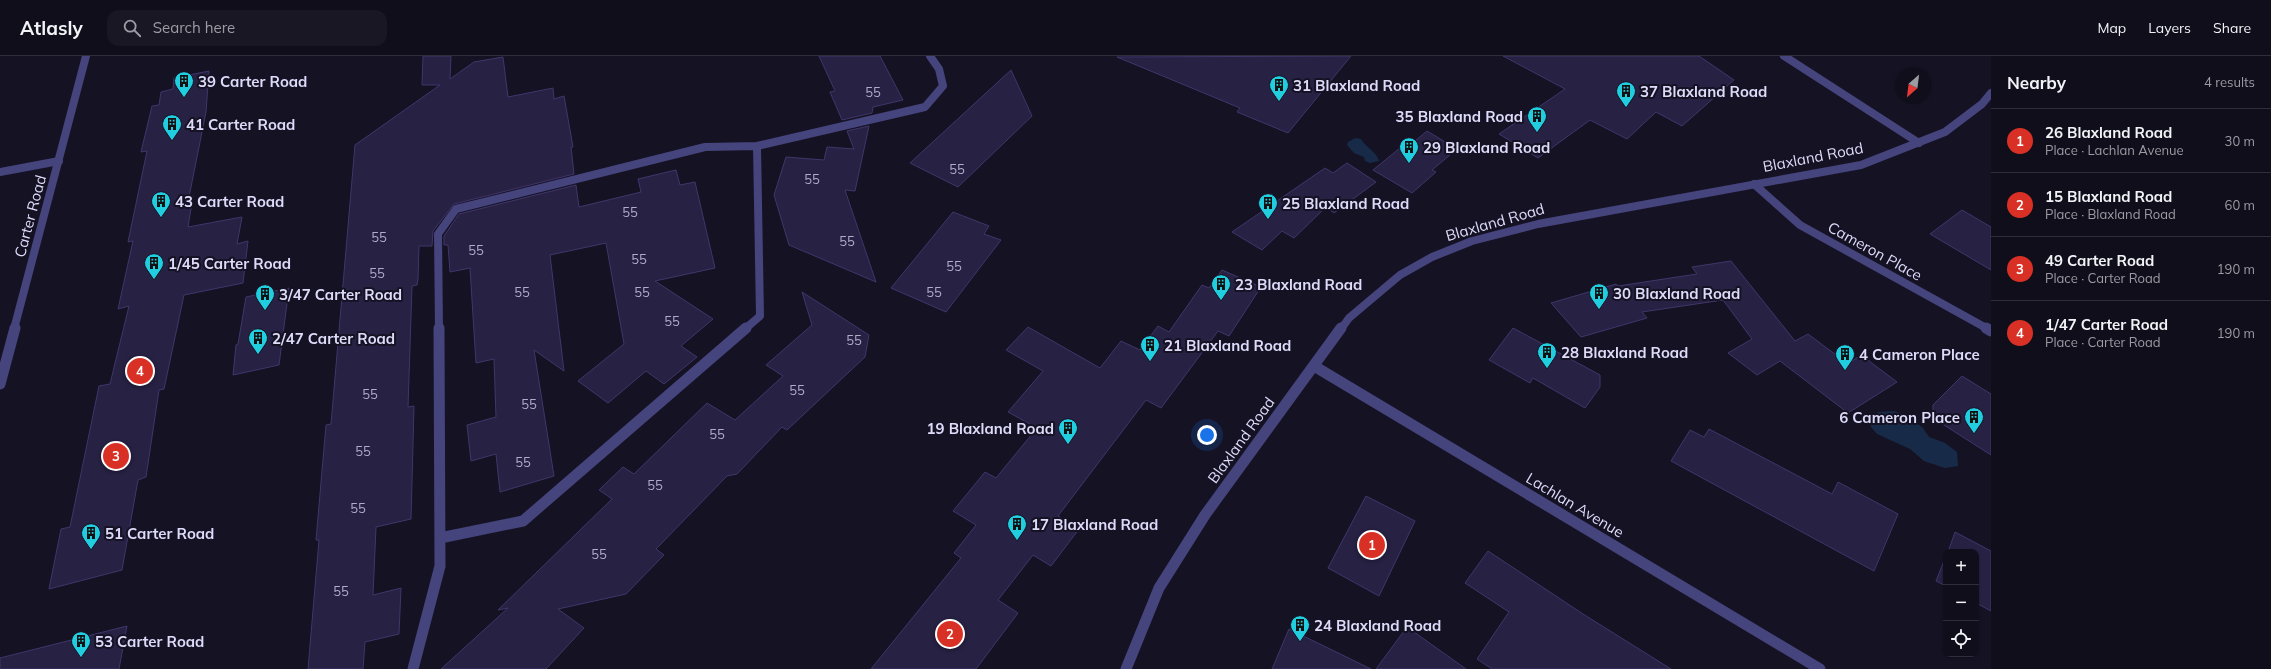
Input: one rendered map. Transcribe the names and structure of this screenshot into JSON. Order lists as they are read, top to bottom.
{
  "streets": {
    "street": [
      "Blaxland Road",
      "Carter Road",
      "Cameron Place",
      "Lachlan Avenue"
    ]
  },
  "crossings": [
    ["Blaxland Road", "Cameron Place"],
    ["Blaxland Road", "Lachlan Avenue"]
  ],
  "places": {
    "building": [
      "39 Carter Road",
      "31 Blaxland Road",
      "37 Blaxland Road",
      "35 Blaxland Road",
      "41 Carter Road",
      "29 Blaxland Road",
      "43 Carter Road",
      "25 Blaxland Road",
      "1/45 Carter Road",
      "23 Blaxland Road",
      "30 Blaxland Road",
      "3/47 Carter Road",
      "2/47 Carter Road",
      "21 Blaxland Road",
      "28 Blaxland Road",
      "4 Cameron Place",
      "6 Cameron Place",
      "19 Blaxland Road",
      "17 Blaxland Road",
      "51 Carter Road",
      "24 Blaxland Road",
      "53 Carter Road"
    ]
  },
  "house_numbers": [
    "55",
    "55",
    "55",
    "55",
    "55",
    "55",
    "55",
    "55",
    "55",
    "55",
    "55",
    "55",
    "55",
    "55",
    "55",
    "55",
    "55",
    "55",
    "55",
    "55",
    "55",
    "55",
    "55",
    "55",
    "55"
  ],
  "north": "bottom left",
  "page": {
    "header": "Atlasly",
    "search": "Search here",
    "nav": ["Map", "Layers", "Share"],
    "heading": ["Nearby", "4 results"],
    "list": [
      {
        "mark": "1",
        "name": "26 Blaxland Road",
        "note": "Place · Lachlan Avenue",
        "value": "30 m"
      },
      {
        "mark": "2",
        "name": "15 Blaxland Road",
        "note": "Place · Blaxland Road",
        "value": "60 m"
      },
      {
        "mark": "3",
        "name": "49 Carter Road",
        "note": "Place · Carter Road",
        "value": "190 m"
      },
      {
        "mark": "4",
        "name": "1/47 Carter Road",
        "note": "Place · Carter Road",
        "value": "190 m"
      }
    ],
    "pins": [
      "4",
      "3",
      "1",
      "2"
    ],
    "map_buttons": ["+", "−"]
  }
}
